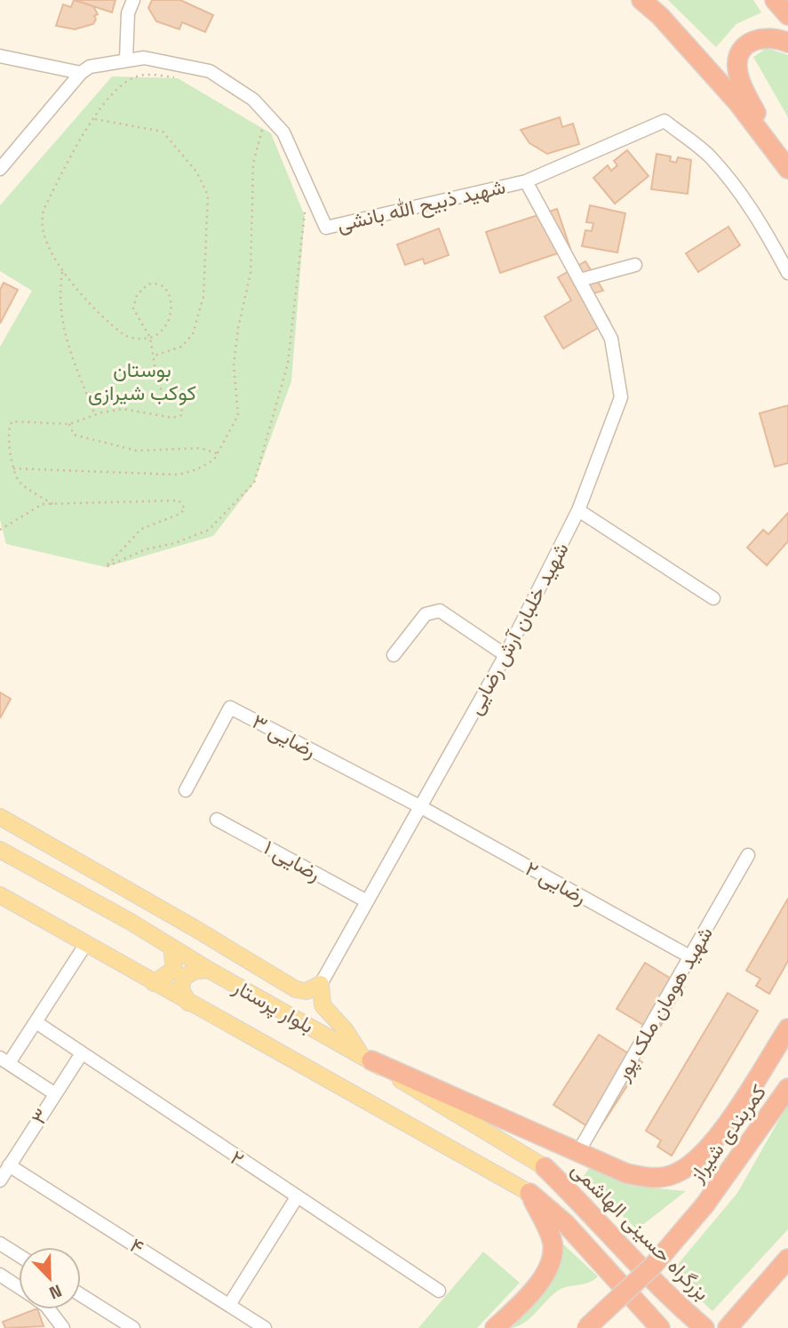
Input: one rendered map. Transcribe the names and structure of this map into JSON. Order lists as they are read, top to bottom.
{
  "streets": {
    "highway": ["کمربندی شیراز", "بزرگراه حسینی الهاشمی"],
    "main road": ["بلوار پرستار"],
    "street": [
      "شهید ذبیح الله بانشی",
      "شهید خلبان آرش رضایی",
      "رضایی ۳",
      "رضایی ۱",
      "رضایی ۲",
      "شهید هومان ملک پور",
      "۳",
      "۲",
      "۴"
    ]
  },
  "crossings": [
    ["شهید ذبیح الله بانشی", "شهید خلبان آرش رضایی"],
    ["شهید خلبان آرش رضایی", "رضایی ۳"],
    ["شهید خلبان آرش رضایی", "رضایی ۱"],
    ["شهید خلبان آرش رضایی", "رضایی ۲"],
    ["رضایی ۳", "رضایی ۲"],
    ["رضایی ۲", "شهید هومان ملک پور"],
    ["بلوار پرستار", "بزرگراه حسینی الهاشمی"],
    ["۳", "۲"],
    ["۳", "۴"]
  ],
  "parks": ["بوستان کوکب شیرازی"],
  "north": "bottom right"
}
